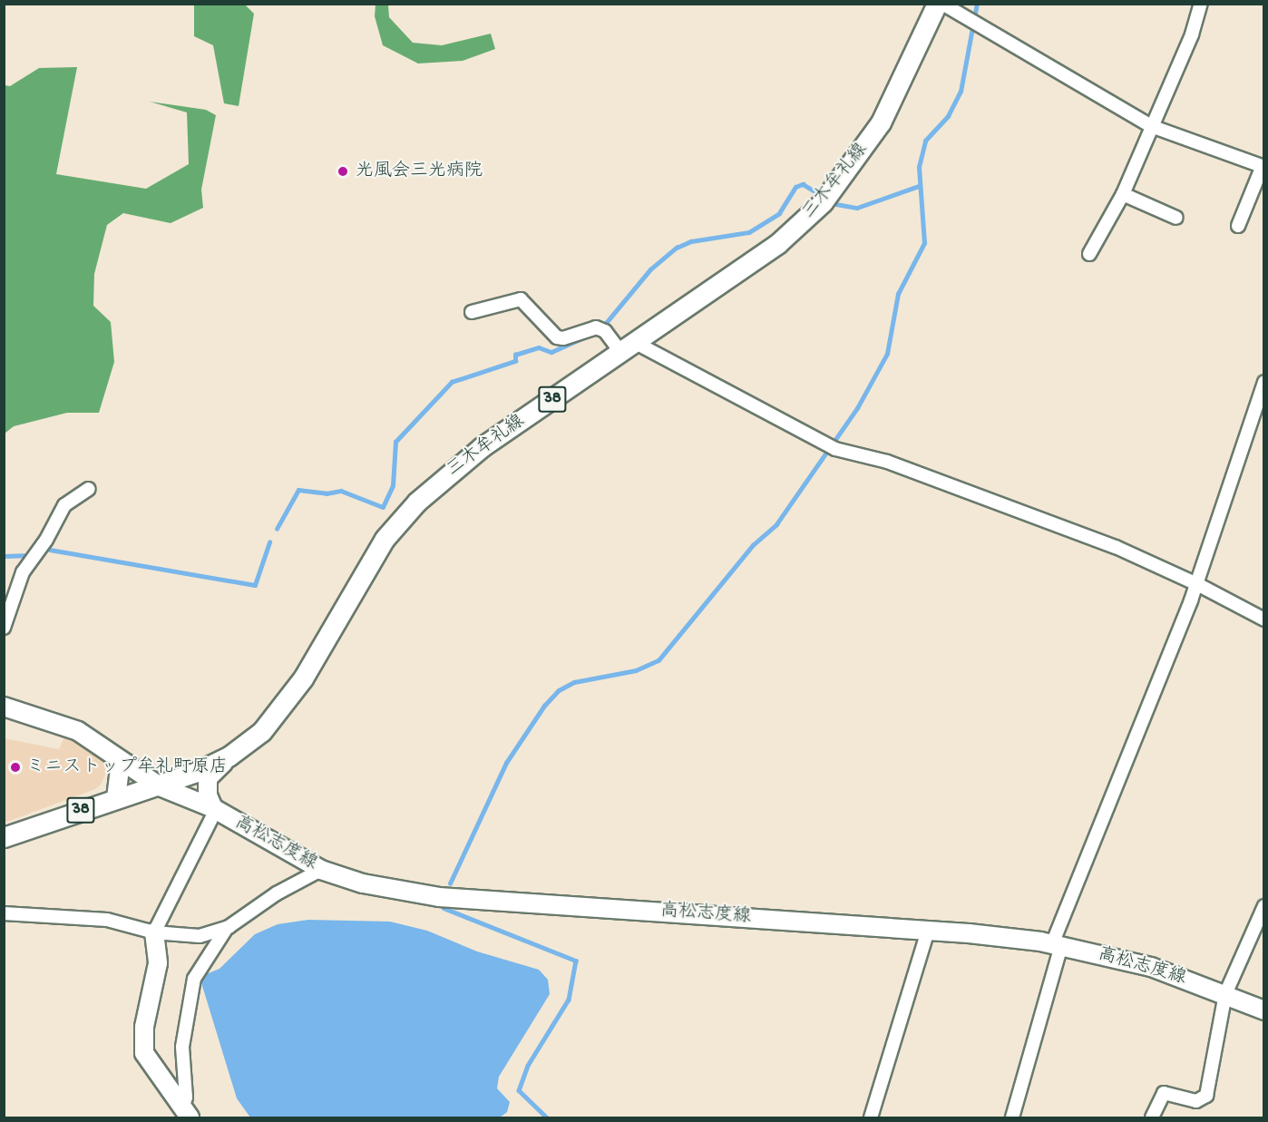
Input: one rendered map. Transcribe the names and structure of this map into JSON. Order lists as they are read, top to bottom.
{
  "streets": {
    "main road": ["三木牟礼線", "38", "高松志度線"]
  },
  "crossings": [
    ["三木牟礼線", "高松志度線"]
  ],
  "places": ["光風会三光病院", "ミニストップ牟礼町原店"]
}
